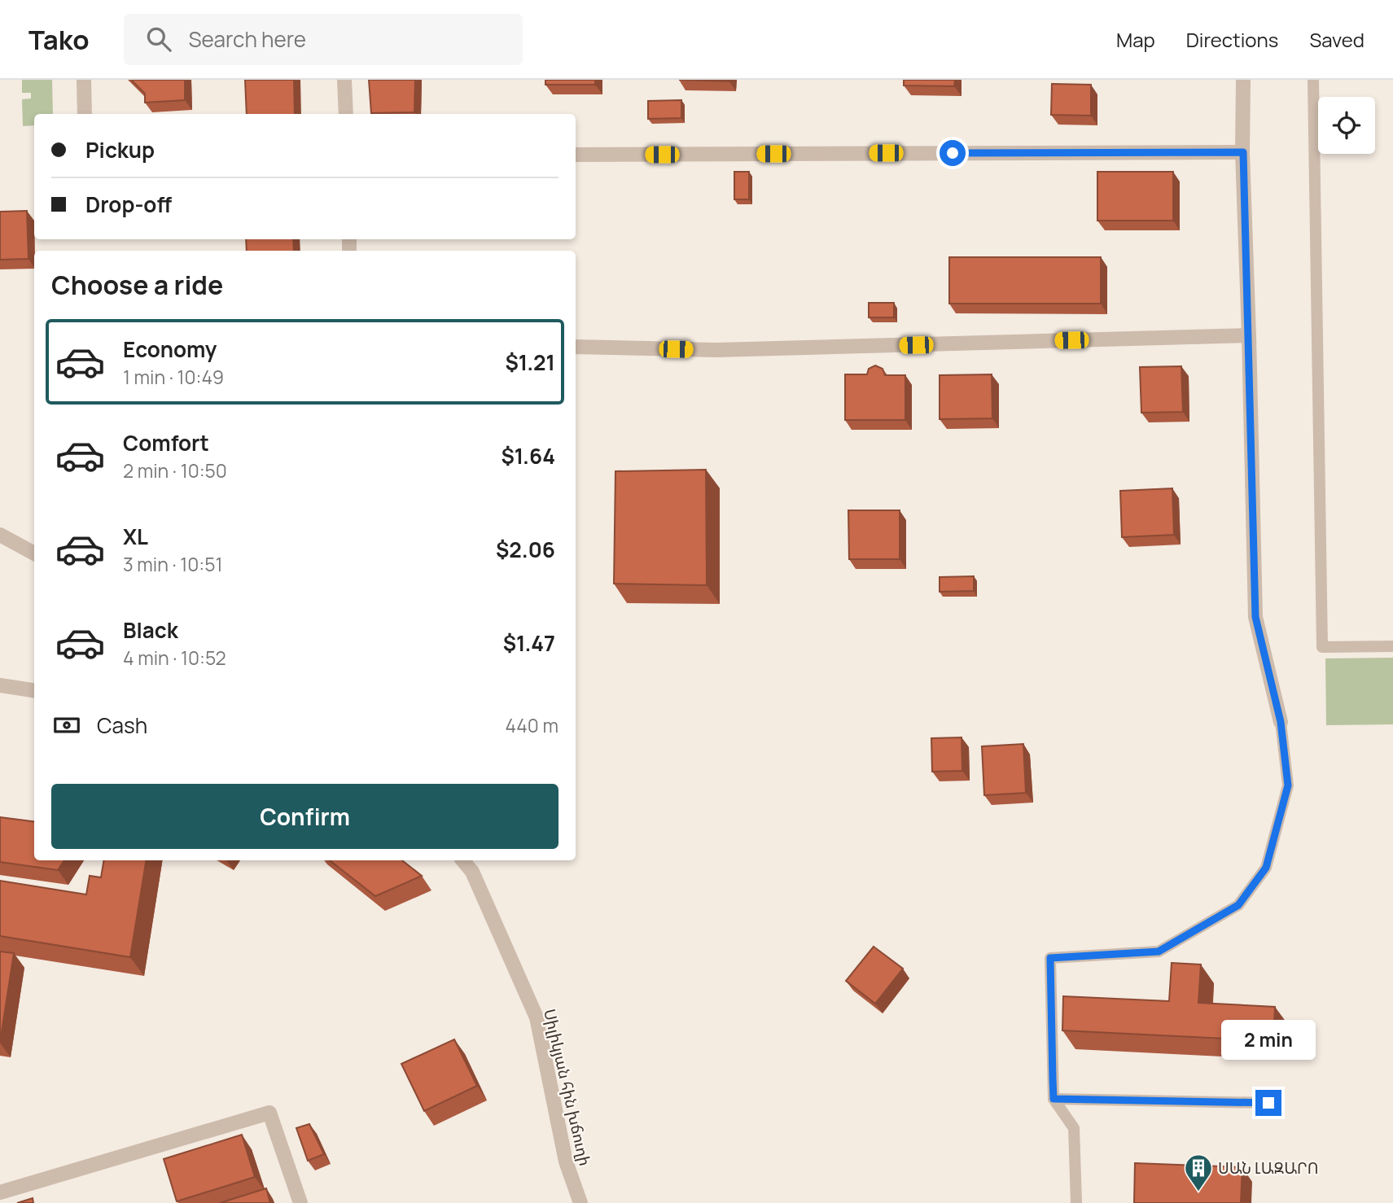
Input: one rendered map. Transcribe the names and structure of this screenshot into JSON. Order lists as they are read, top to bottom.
{
  "streets": {
    "street": ["Սիլիկյան հին խճուղի"]
  },
  "places": {
    "building": ["ՍԱՆ ԼԱԶԱՐՈ"]
  },
  "page": {
    "header": "Tako",
    "search": "Search here",
    "nav": ["Map", "Directions", "Saved"],
    "banner": ["Pickup", "Drop-off"],
    "heading": "Choose a ride",
    "list": [
      {
        "name": "Economy",
        "note": "1 min · 10:49",
        "value": "$1.21"
      },
      {
        "name": "Comfort",
        "note": "2 min · 10:50",
        "value": "$1.64"
      },
      {
        "name": "XL",
        "note": "3 min · 10:51",
        "value": "$2.06"
      },
      {
        "name": "Black",
        "note": "4 min · 10:52",
        "value": "$1.47"
      }
    ],
    "pay": ["Cash", "440 m"],
    "buttons": "Confirm",
    "bubble": "2 min"
  }
}
